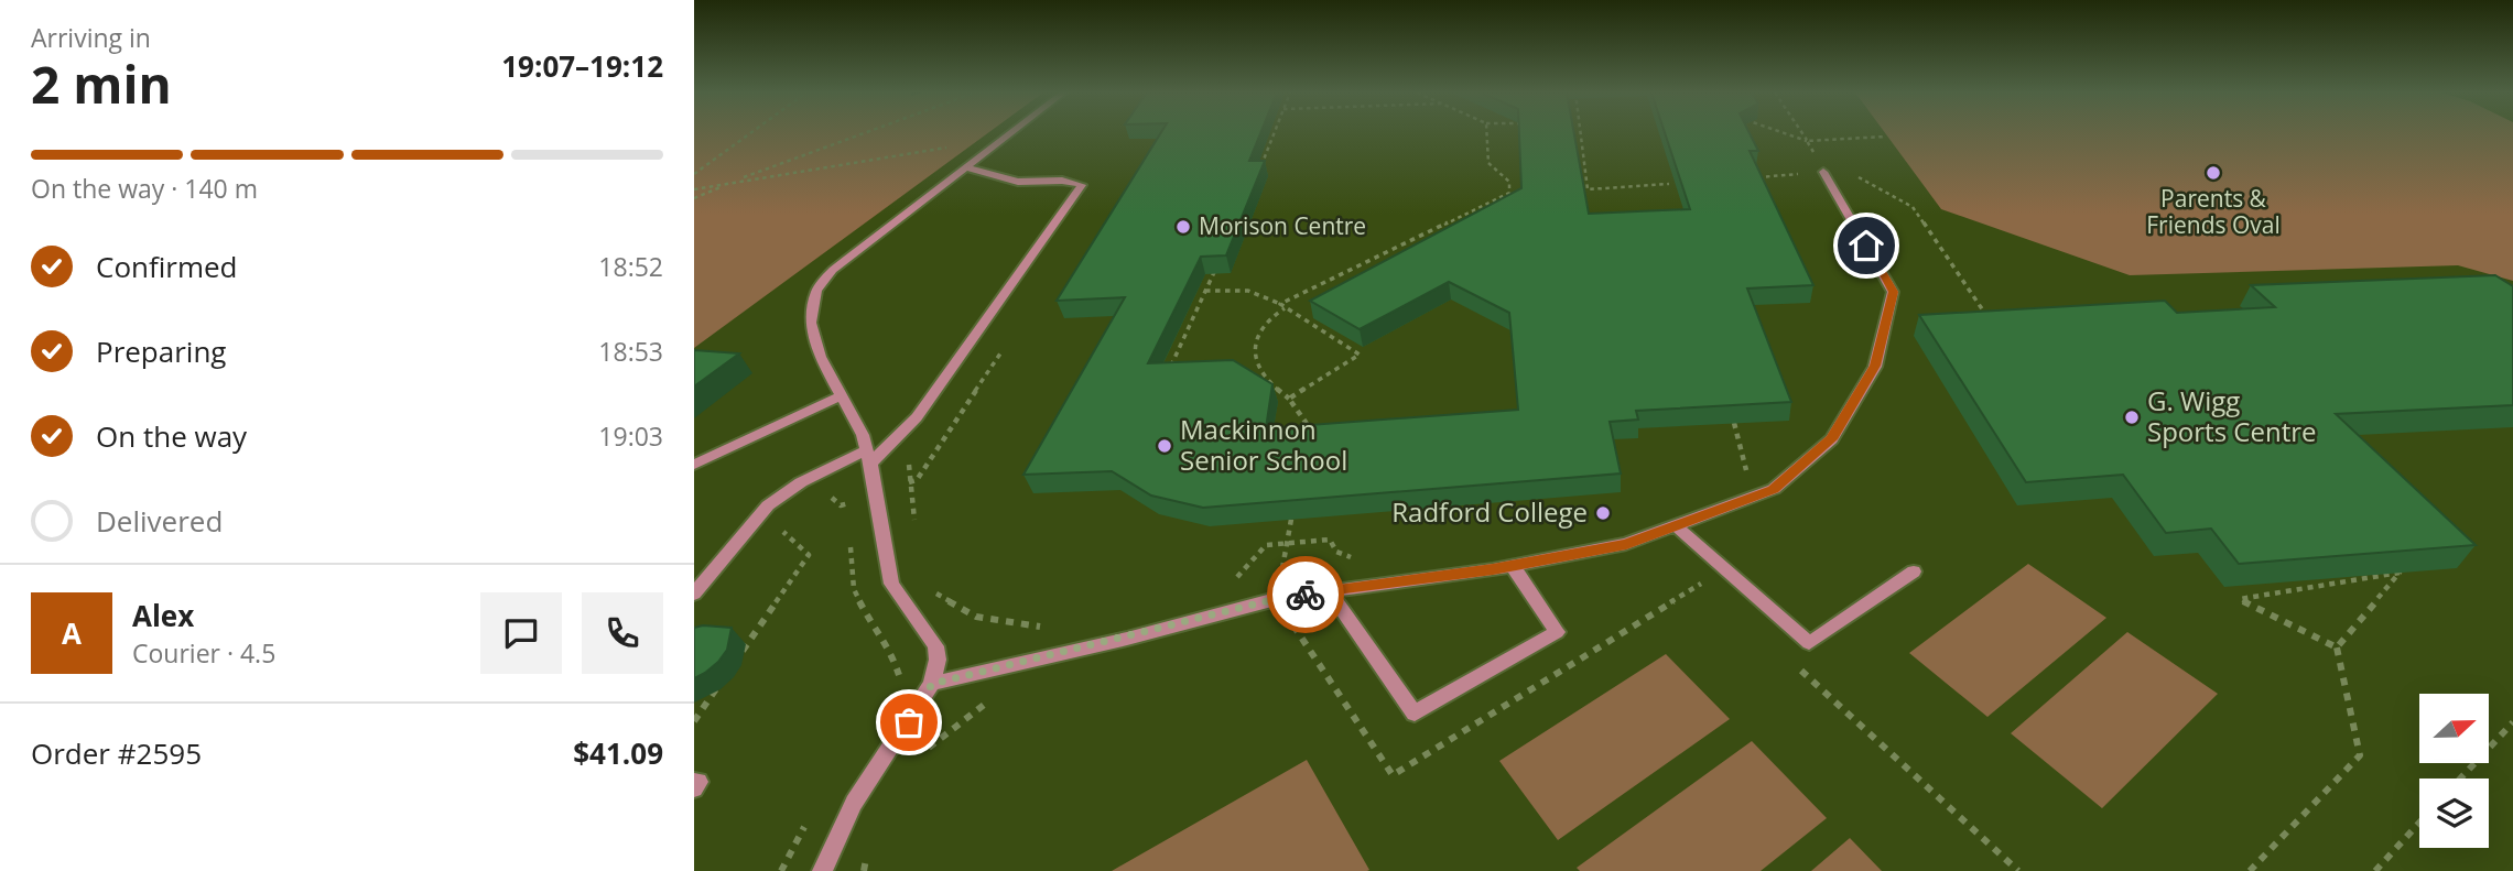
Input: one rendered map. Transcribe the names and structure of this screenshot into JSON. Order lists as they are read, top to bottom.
{
  "places": [
    "Parents & Friends Oval",
    "Morison Centre",
    "G. Wigg Sports Centre",
    "Mackinnon Senior School",
    "Radford College"
  ],
  "north": "right",
  "page": {
    "heading": ["2 min", "Arriving in", "19:07–19:12"],
    "panel": [
      "Alex",
      "Courier · 4.5",
      "Order #2595",
      "$41.09"
    ],
    "bar": "On the way · 140 m",
    "list": [
      ["Confirmed", "18:52"],
      ["Preparing", "18:53"],
      ["On the way", "19:03"],
      "Delivered"
    ],
    "round": "A"
  }
}
